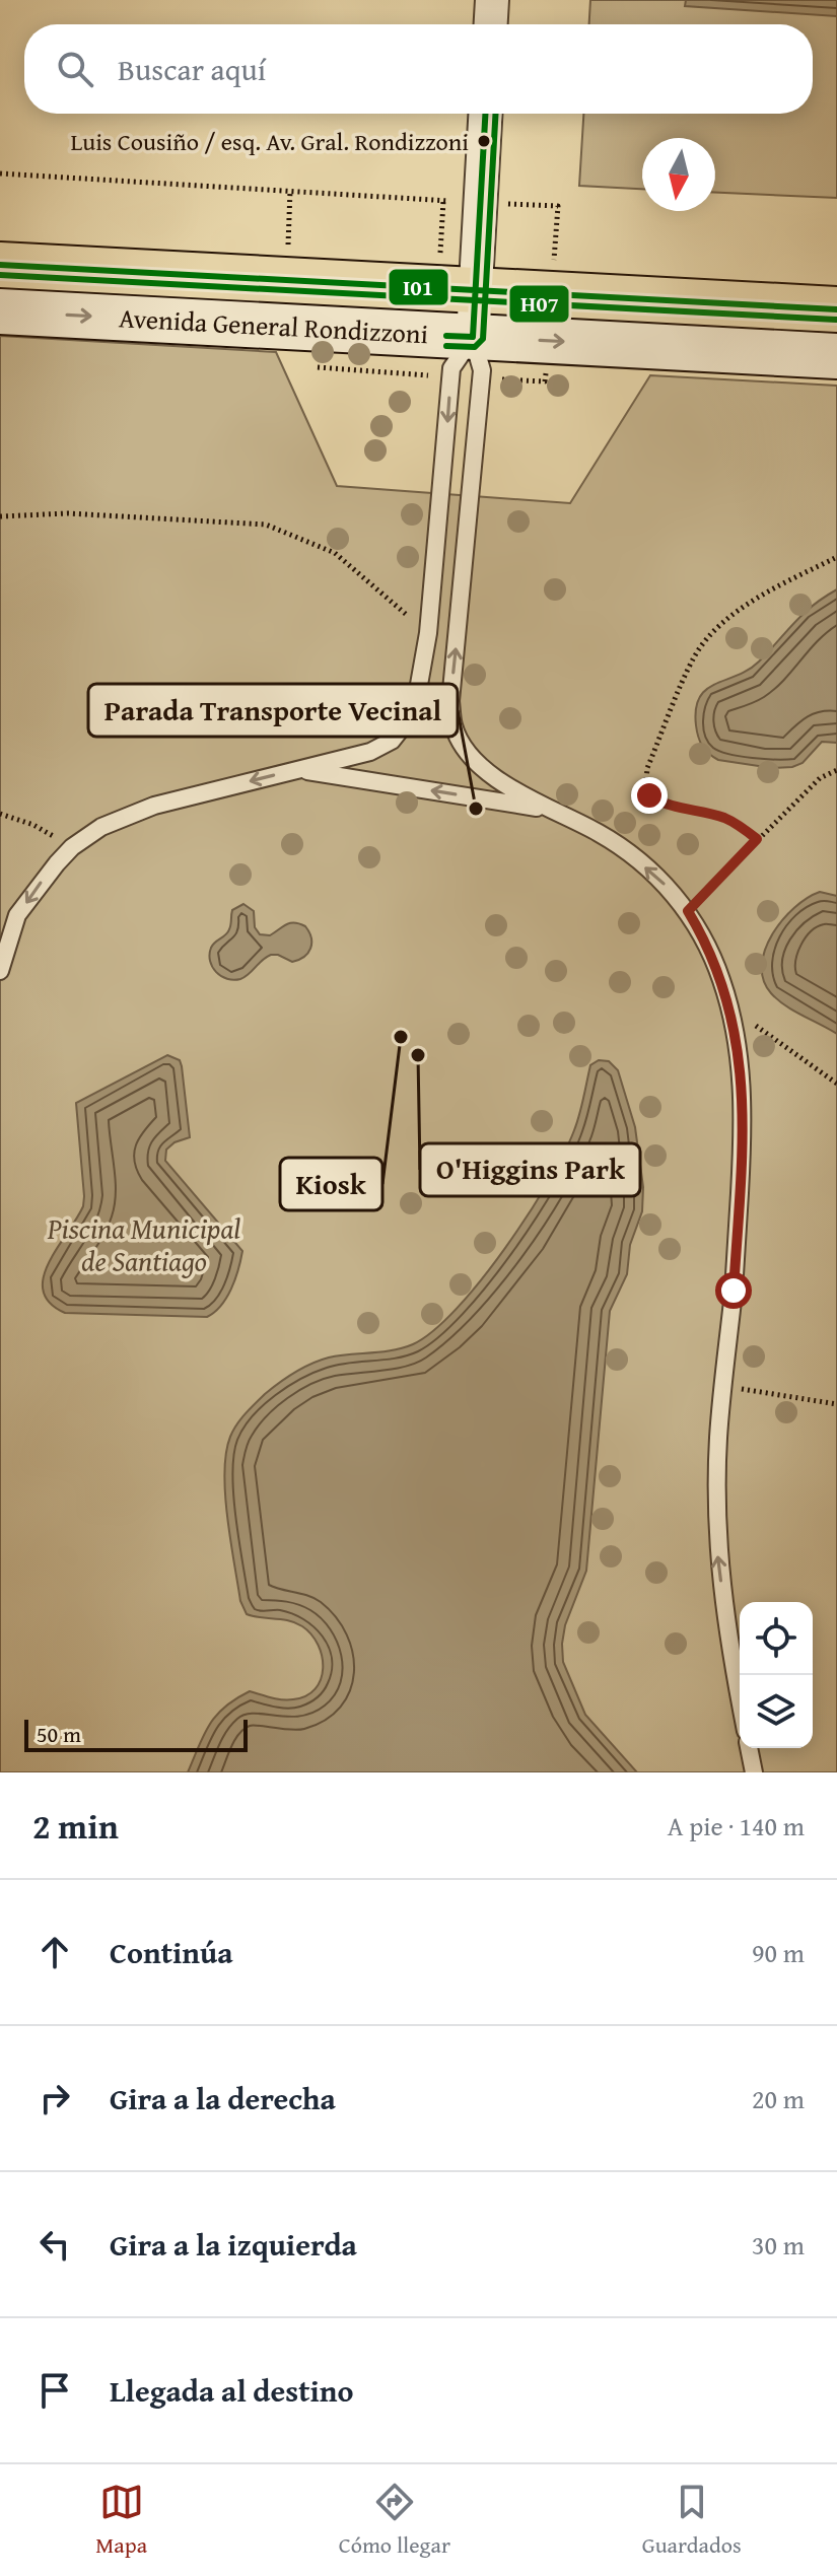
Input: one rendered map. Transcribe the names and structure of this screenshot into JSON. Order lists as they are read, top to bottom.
{
  "streets": {
    "main road": ["Avenida General Rondizzoni"]
  },
  "water": ["Piscina Municipal de Santiago"],
  "places": [
    "Luis Cousiño / esq. Av. Gral. Rondizzoni",
    "Parada Transporte Vecinal",
    "Kiosk",
    "O'Higgins Park"
  ],
  "lines": ["transit line I01", "transit line H07"],
  "scale_bar": "50 m",
  "north": "bottom",
  "page": {
    "search": "Buscar aquí",
    "scale": "50 m",
    "heading": ["2 min", "A pie · 140 m"],
    "list": [
      ["Continúa", "90 m"],
      ["Gira a la derecha", "20 m"],
      ["Gira a la izquierda", "30 m"],
      "Llegada al destino"
    ],
    "nav": ["Mapa", "Cómo llegar", "Guardados"]
  }
}
